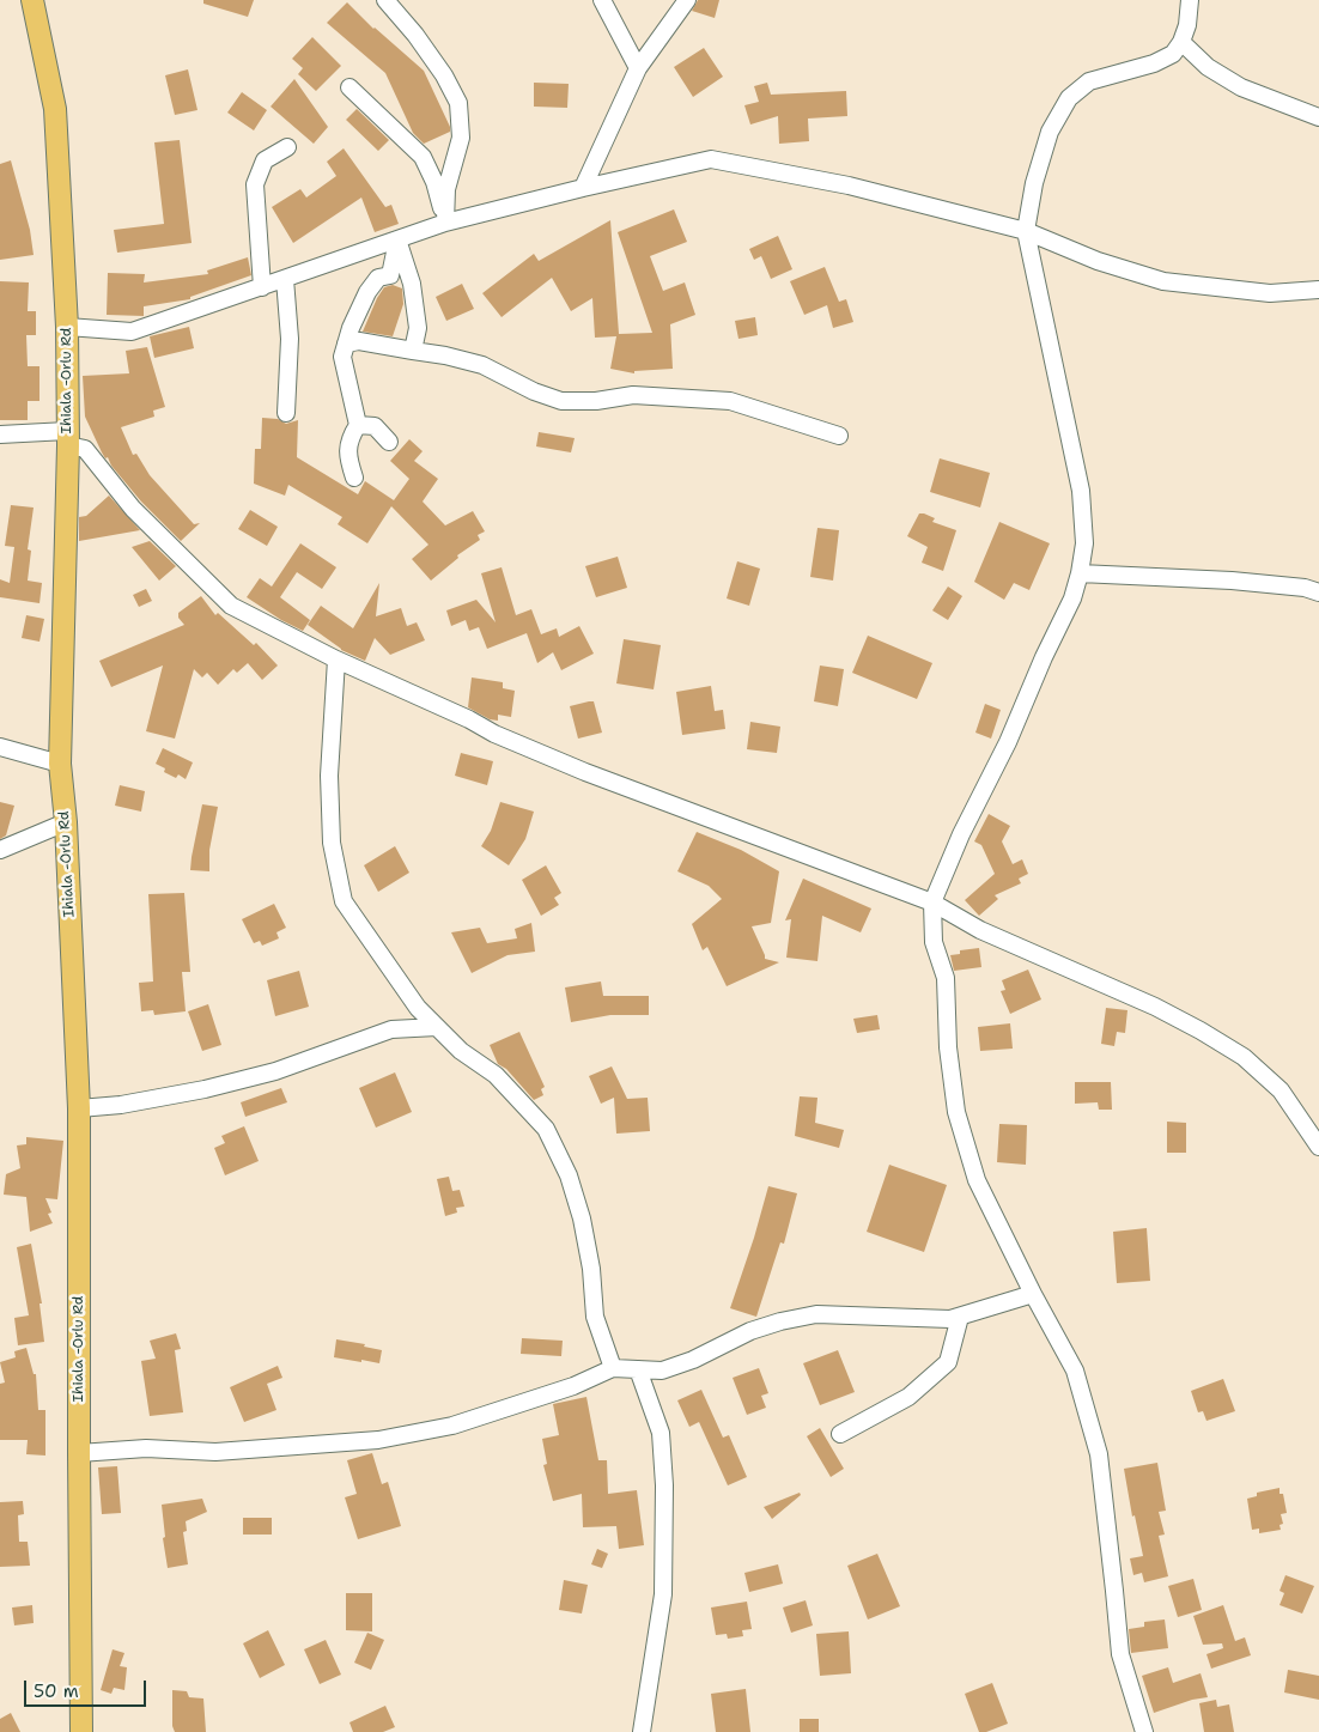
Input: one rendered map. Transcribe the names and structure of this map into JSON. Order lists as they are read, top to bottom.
{
  "streets": {
    "main road": ["Ihiala -Orlu Rd"]
  },
  "scale_bar": "50 m"
}
